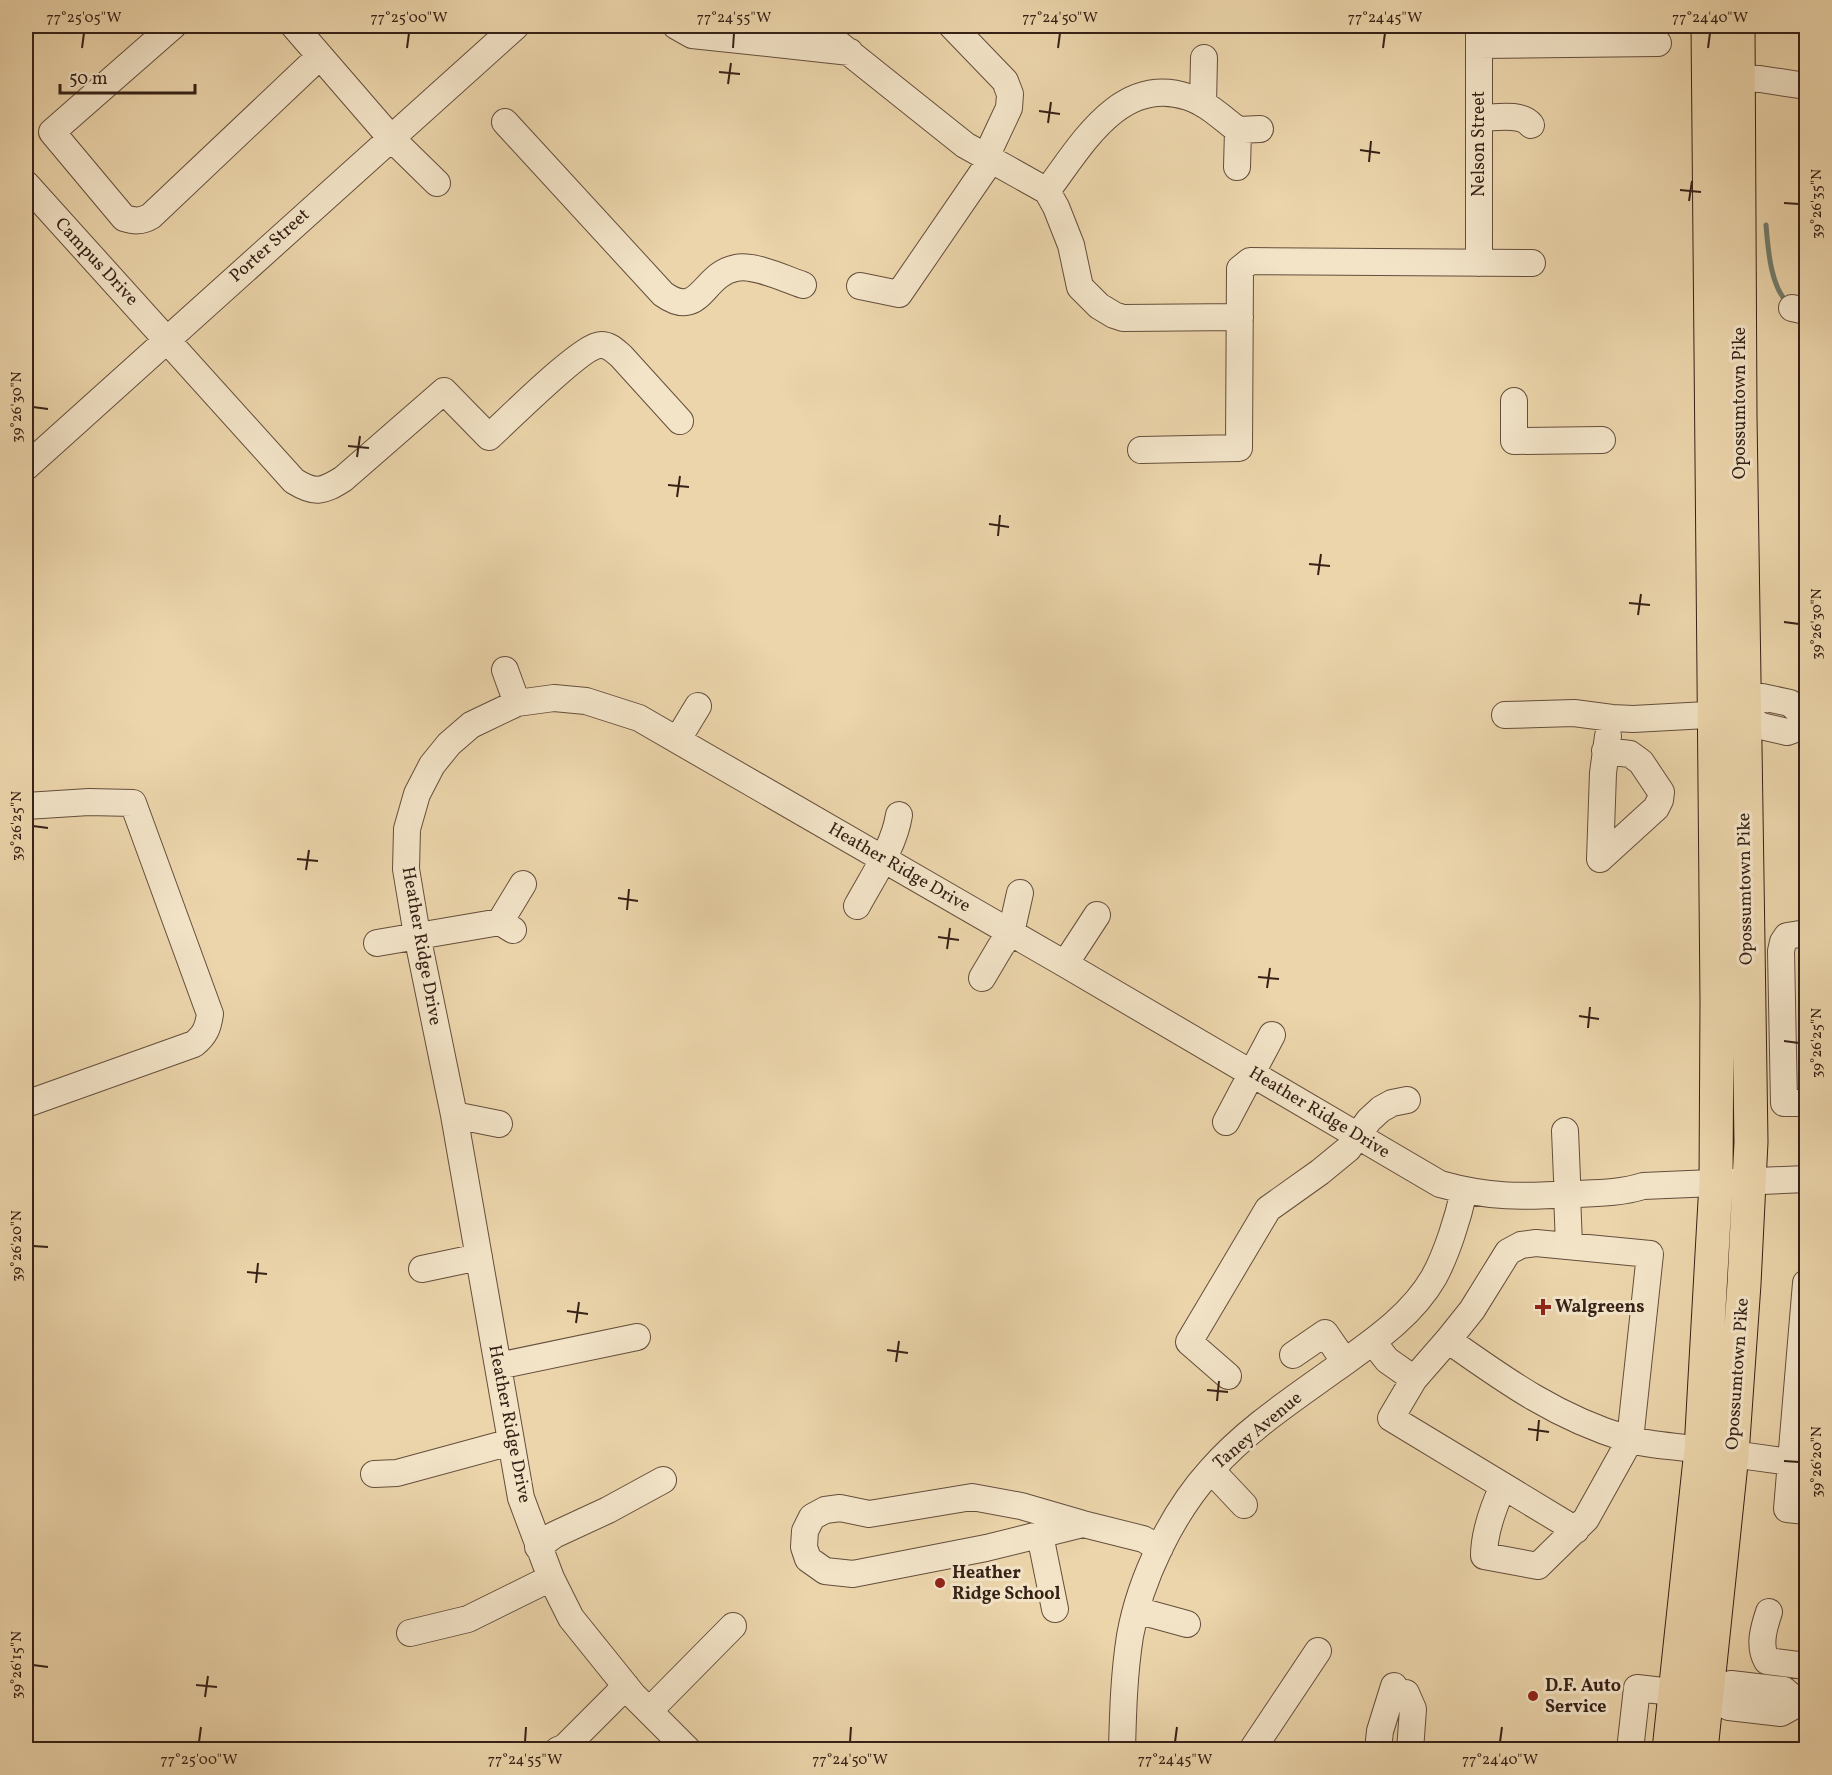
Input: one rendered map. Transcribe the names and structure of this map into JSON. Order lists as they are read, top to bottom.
{
  "streets": {
    "main road": ["Opossumtown Pike"],
    "street": [
      "Nelson Street",
      "Porter Street",
      "Campus Drive",
      "Heather Ridge Drive",
      "Taney Avenue"
    ]
  },
  "crossings": [
    ["Porter Street", "Campus Drive"],
    ["Heather Ridge Drive", "Taney Avenue"]
  ],
  "places": {
    "health": ["Walgreens"],
    "other": ["Heather Ridge School", "D.F. Auto Service"]
  },
  "scale_bar": "50 m",
  "coordinates": [
    "77°25'05\"W",
    "77°25'00\"W",
    "77°24'55\"W",
    "77°24'50\"W",
    "77°24'45\"W",
    "77°24'40\"W",
    "39°26'35\"N",
    "39°26'30\"N",
    "39°26'25\"N",
    "39°26'20\"N",
    "39°26'15\"N"
  ]
}
